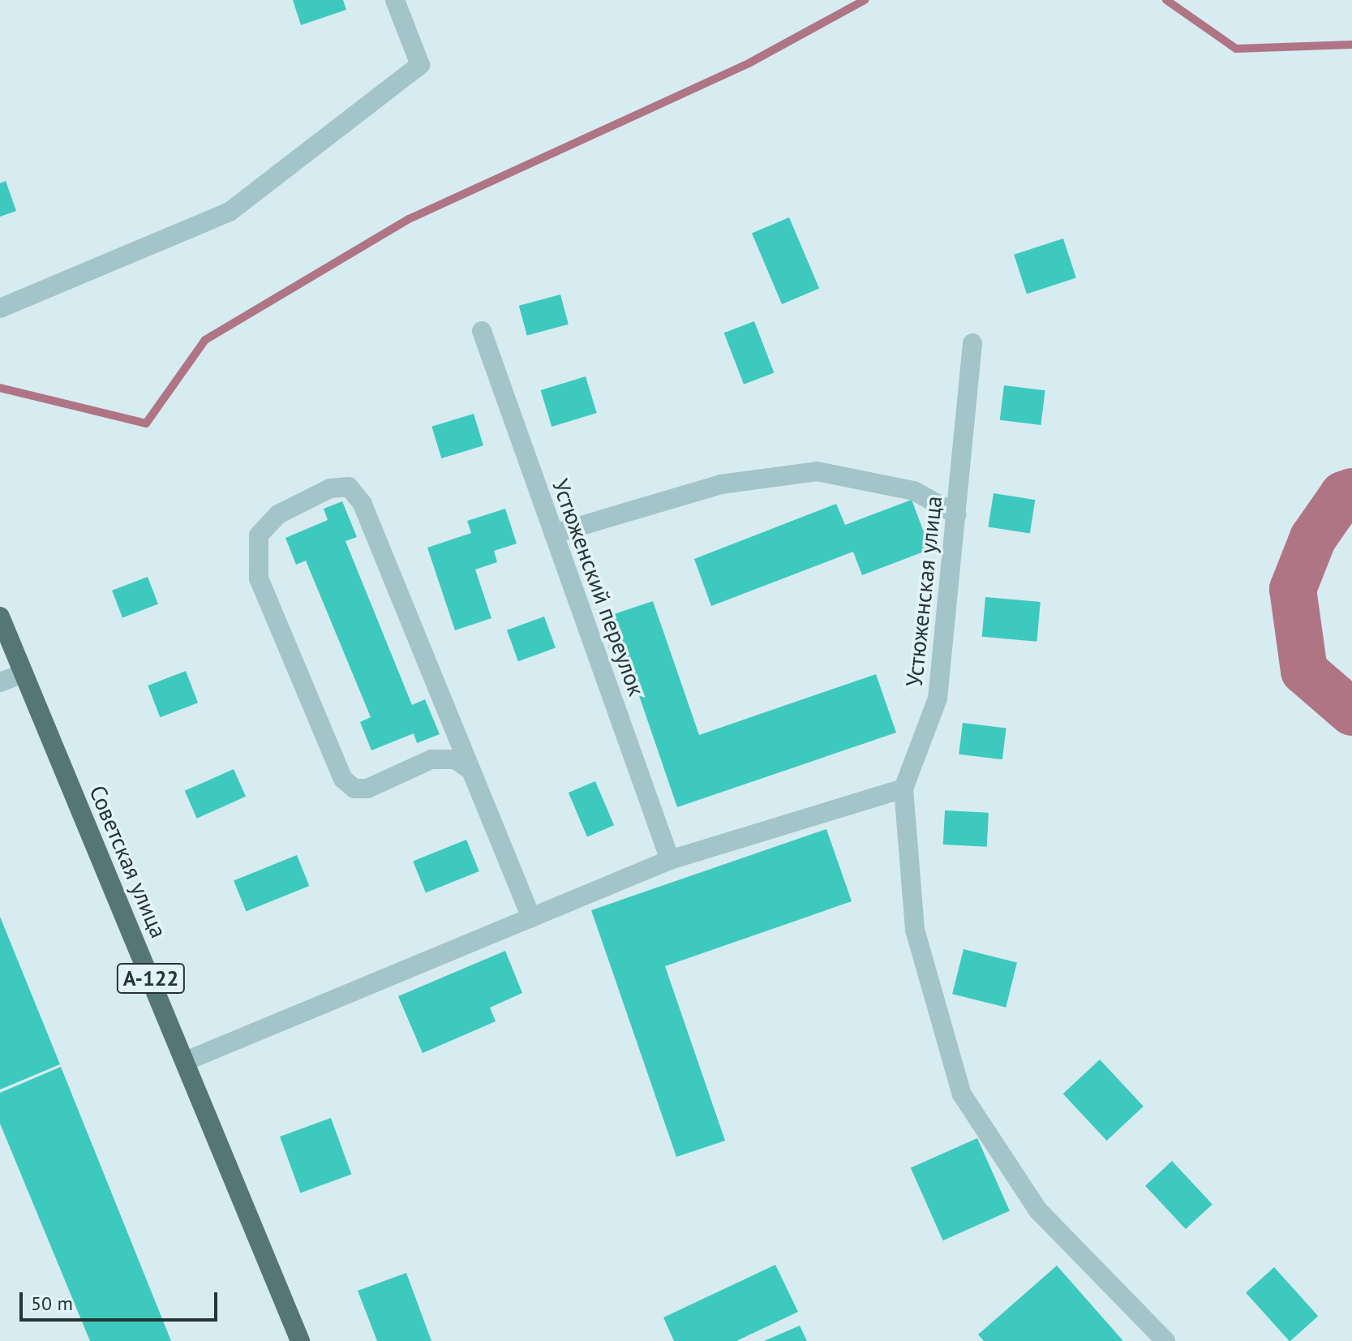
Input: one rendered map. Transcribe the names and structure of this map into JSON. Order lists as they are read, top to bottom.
{
  "streets": {
    "main road": ["Советская улица", "А-122"],
    "street": ["Устюженский переулок", "Устюженская улица"]
  },
  "scale_bar": "50 m"
}
